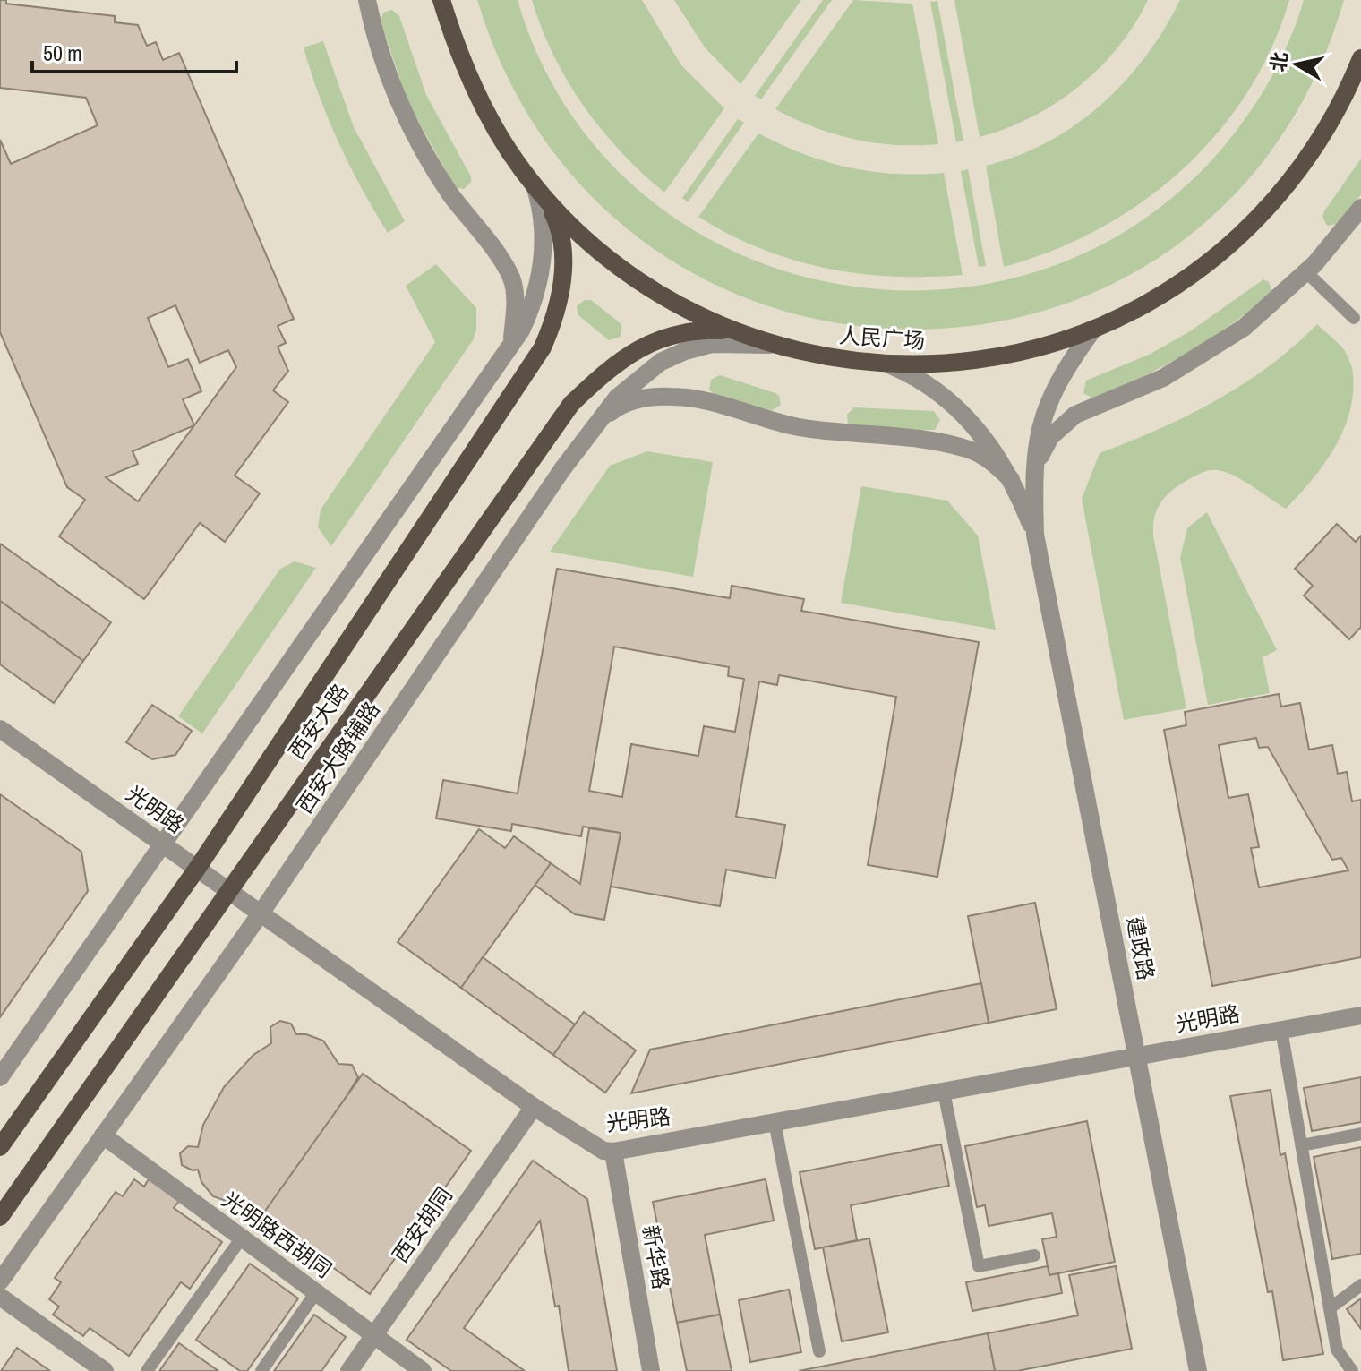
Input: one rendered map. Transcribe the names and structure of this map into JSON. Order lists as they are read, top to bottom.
{
  "streets": {
    "main road": ["人民广场", "西安大路"],
    "street": [
      "西安大路辅路",
      "光明路",
      "建政路",
      "西安胡同",
      "光明路西胡同",
      "新华路"
    ]
  },
  "crossings": [
    ["人民广场", "西安大路"],
    ["人民广场", "西安大路辅路"],
    ["西安大路", "光明路"],
    ["西安大路辅路", "光明路"],
    ["西安大路辅路", "光明路西胡同"],
    ["光明路", "建政路"],
    ["光明路", "西安胡同"],
    ["光明路", "新华路"],
    ["西安胡同", "光明路西胡同"]
  ],
  "scale_bar": "50 m",
  "north": "left"
}
